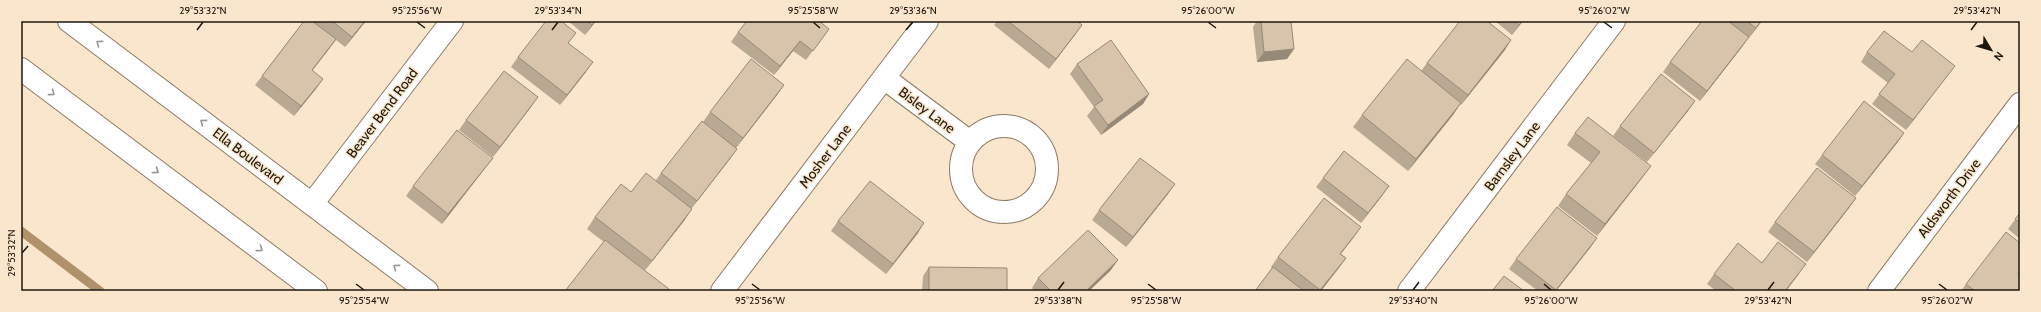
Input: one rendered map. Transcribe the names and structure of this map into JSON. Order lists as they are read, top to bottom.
{
  "streets": {
    "street": [
      "Bisley Lane",
      "Beaver Bend Road",
      "Ella Boulevard",
      "Mosher Lane",
      "Barnsley Lane",
      "Aldsworth Drive"
    ]
  },
  "crossings": [
    ["Bisley Lane", "Mosher Lane"],
    ["Beaver Bend Road", "Ella Boulevard"]
  ],
  "north": "bottom right",
  "coordinates": [
    "29°53'32\"N",
    "95°25'56\"W",
    "29°53'34\"N",
    "95°25'58\"W",
    "29°53'36\"N",
    "95°26'00\"W",
    "95°26'02\"W",
    "29°53'42\"N",
    "95°25'54\"W",
    "29°53'38\"N",
    "29°53'40\"N"
  ]
}
